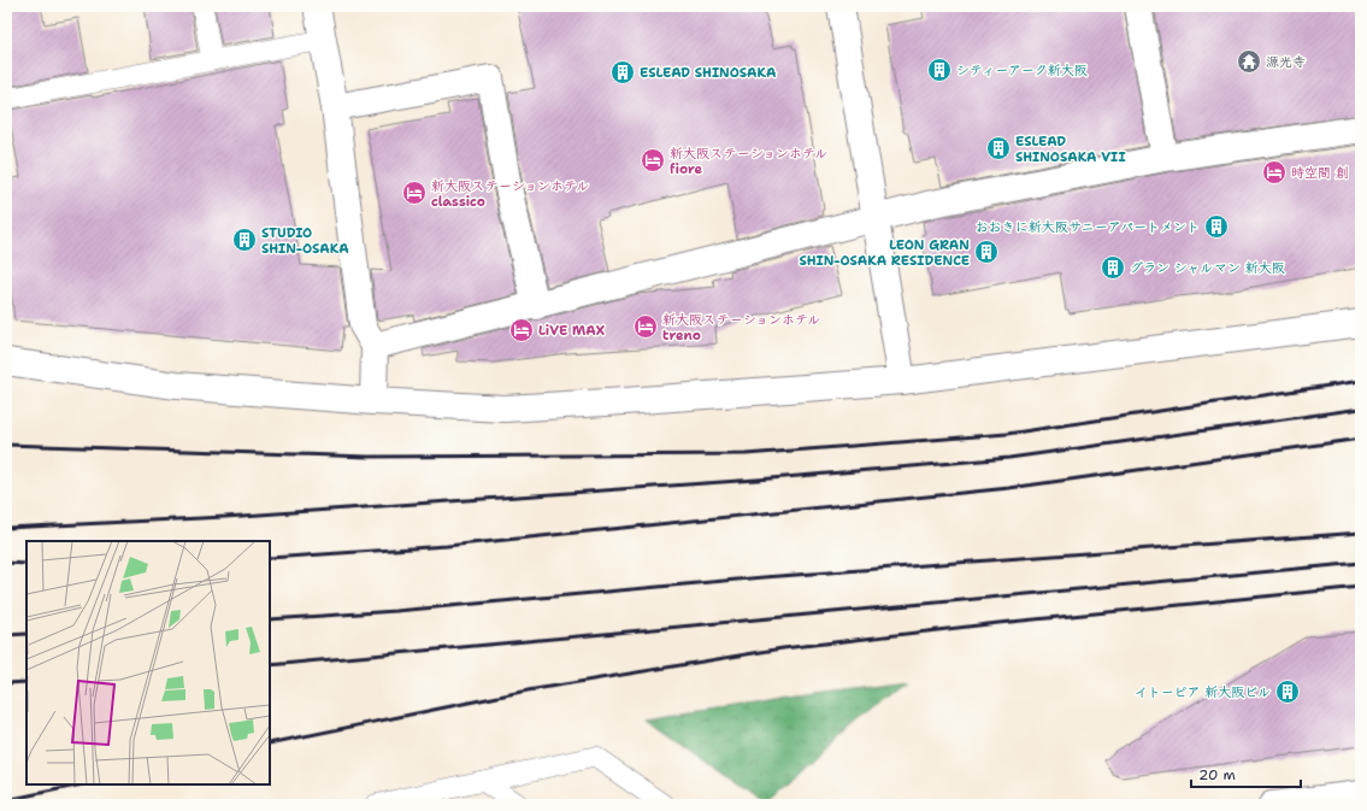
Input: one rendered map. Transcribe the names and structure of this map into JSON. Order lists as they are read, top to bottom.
{
  "places": {
    "temple": ["源光寺"],
    "building": [
      "シティーアーク新大阪",
      "ESLEAD SHINOSAKA",
      "ESLEAD SHINOSAKA VII",
      "おおきに新大阪サニーアパートメント",
      "STUDIO SHIN-OSAKA",
      "LEON GRAN SHIN-OSAKA RESIDENCE",
      "グラン シャルマン 新大阪",
      "イトーピア 新大阪ビル"
    ],
    "hotel": [
      "新大阪ステーションホテル fiore",
      "時空間 創",
      "新大阪ステーションホテル classico",
      "新大阪ステーションホテル treno",
      "LiVE MAX"
    ]
  },
  "scale_bar": "20 m"
}
